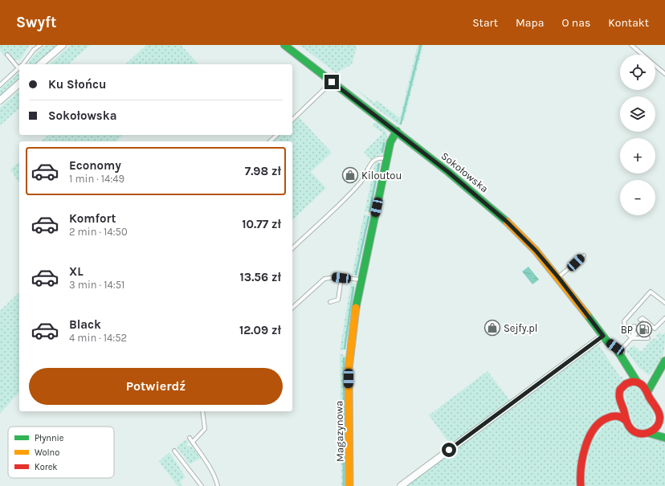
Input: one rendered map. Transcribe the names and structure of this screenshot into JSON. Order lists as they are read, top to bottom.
{
  "streets": {
    "main road": ["Sokołowska", "Magazynowa"]
  },
  "crossings": [
    ["Sokołowska", "Magazynowa"]
  ],
  "places": {
    "shop": ["Kiloutou", "Sejfy.pl"],
    "fuel station": ["BP"]
  },
  "legend": ["Płynnie", "Wolno", "Korek"],
  "page": {
    "header": "Swyft",
    "nav": [
      "Start",
      "Mapa",
      "O nas",
      "Kontakt"
    ],
    "map_buttons": ["+", "−"],
    "banner": ["Ku Słońcu", "Sokołowska"],
    "list": [
      {
        "name": "Economy",
        "note": "1 min · 14:49",
        "value": "7.98 zł"
      },
      {
        "name": "Komfort",
        "note": "2 min · 14:50",
        "value": "10.77 zł"
      },
      {
        "name": "XL",
        "note": "3 min · 14:51",
        "value": "13.56 zł"
      },
      {
        "name": "Black",
        "note": "4 min · 14:52",
        "value": "12.09 zł"
      }
    ],
    "buttons": "Potwierdź"
  }
}
